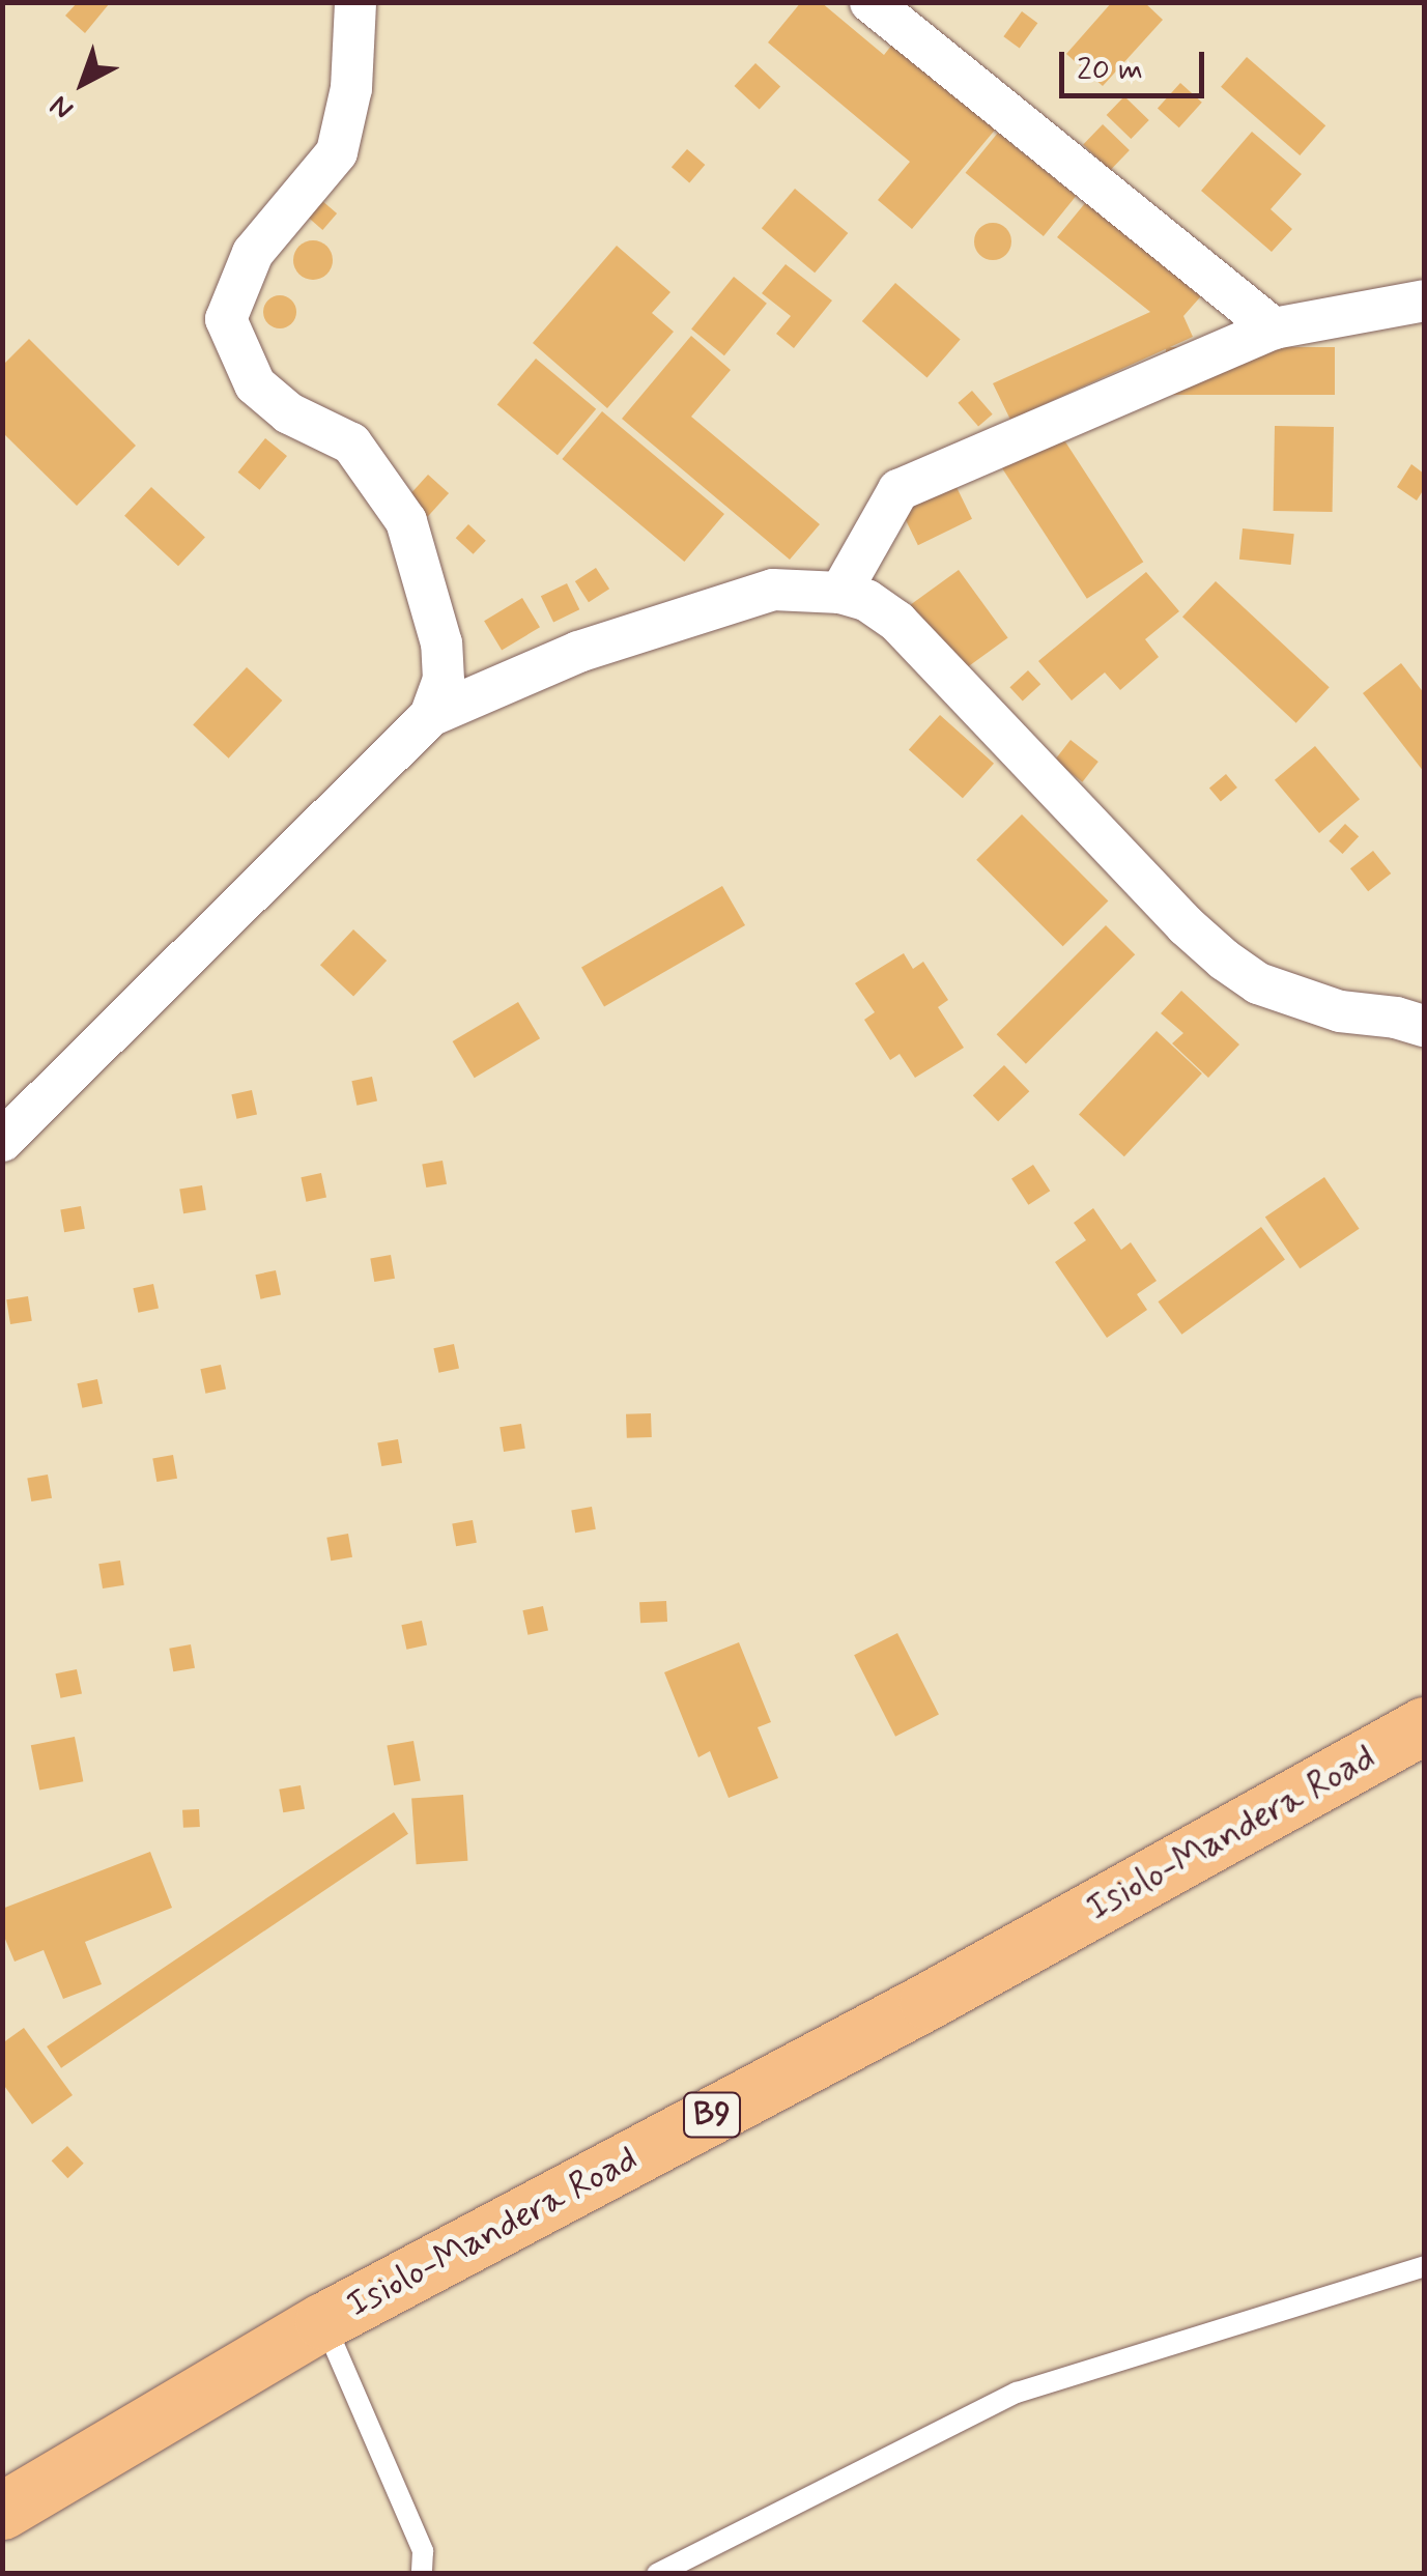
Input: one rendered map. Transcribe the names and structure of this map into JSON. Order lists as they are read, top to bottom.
{
  "streets": {
    "highway": ["Isiolo-Mandera Road", "B9"]
  },
  "scale_bar": "20 m",
  "north": "bottom left"
}
